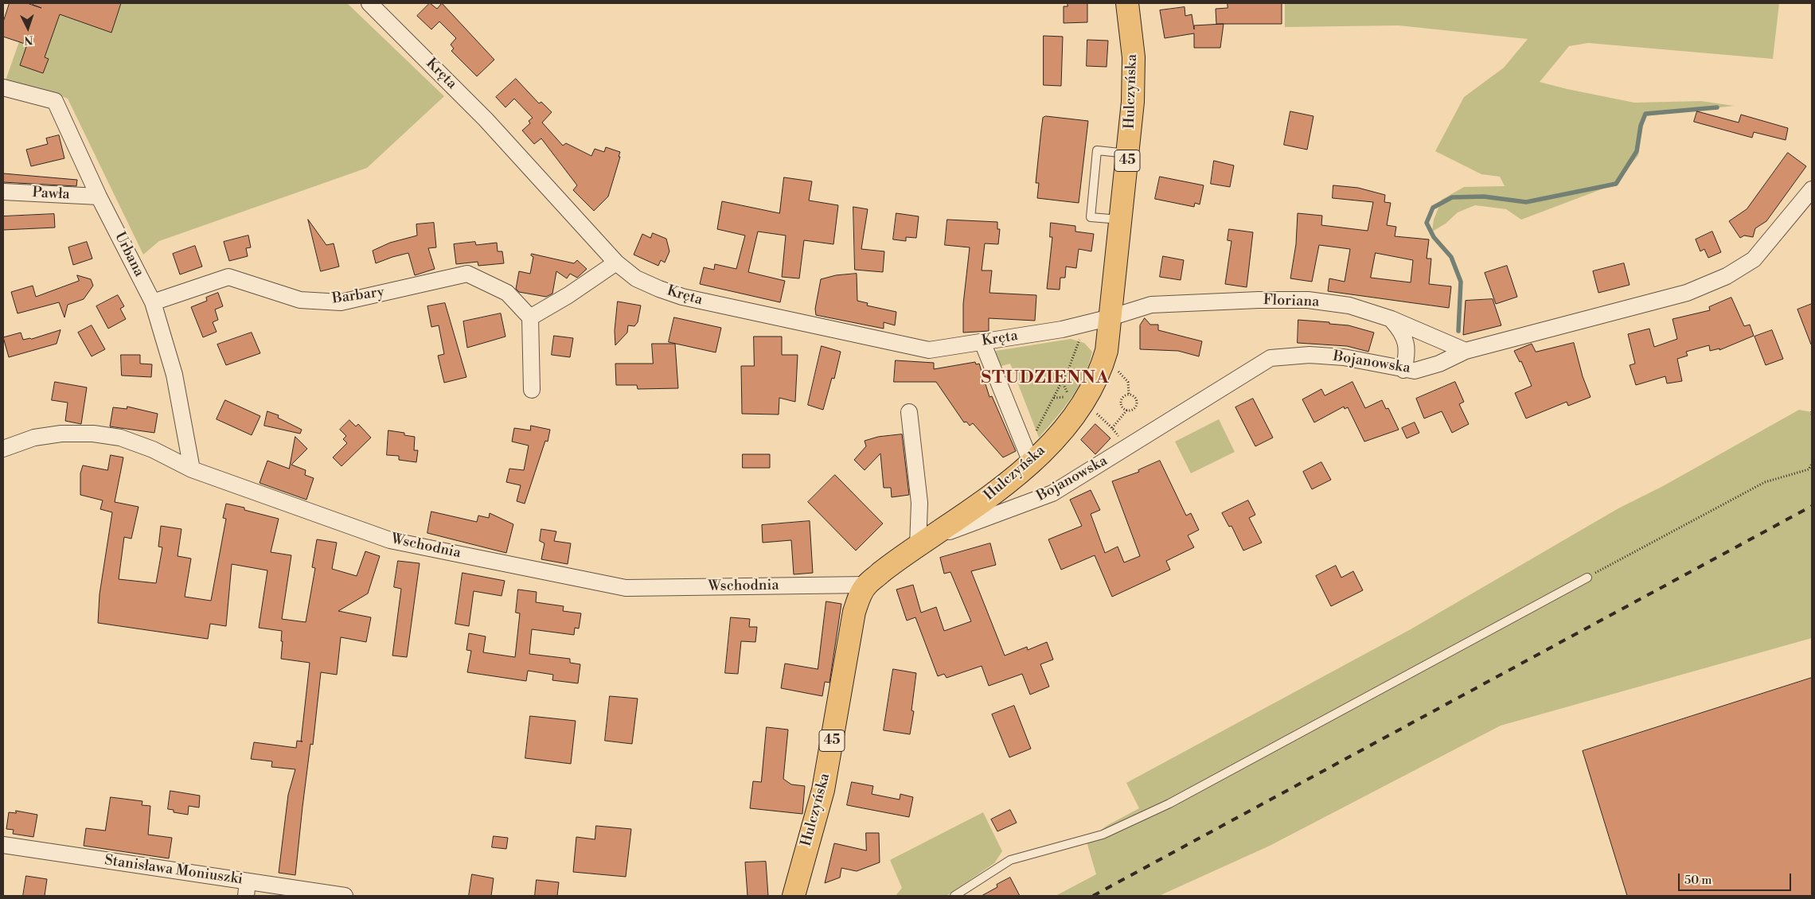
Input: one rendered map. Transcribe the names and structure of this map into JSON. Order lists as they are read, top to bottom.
{
  "streets": {
    "main road": ["Hulczyńska", "45"],
    "street": [
      "Kręta",
      "Pawła",
      "Urbana",
      "Barbary",
      "Floriana",
      "Bojanowska",
      "Wschodnia",
      "Stanisława Moniuszki"
    ]
  },
  "crossings": [
    ["Kręta", "Hulczyńska"],
    ["Kręta", "Floriana"],
    ["Hulczyńska", "Floriana"],
    ["Hulczyńska", "Bojanowska"],
    ["Hulczyńska", "Wschodnia"],
    ["Pawła", "Urbana"],
    ["Urbana", "Barbary"],
    ["Urbana", "Wschodnia"],
    ["Floriana", "Bojanowska"]
  ],
  "districts": ["STUDZIENNA"],
  "scale_bar": "50 m",
  "north": "bottom"
}
